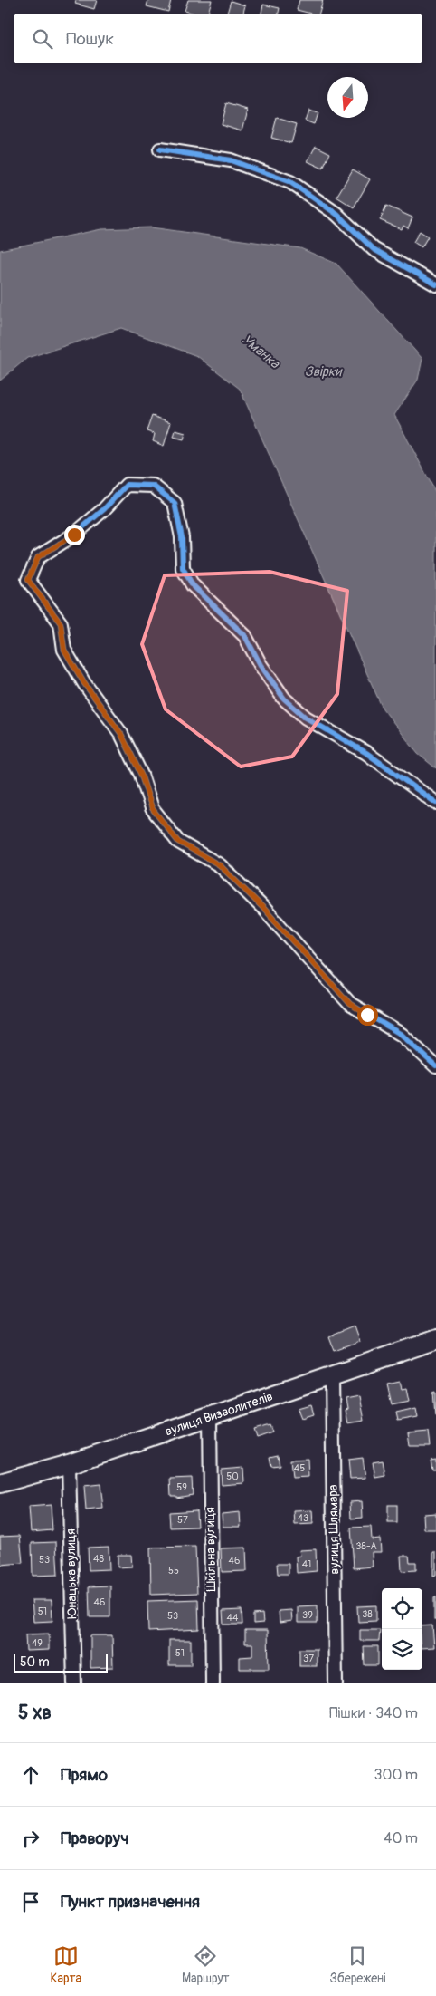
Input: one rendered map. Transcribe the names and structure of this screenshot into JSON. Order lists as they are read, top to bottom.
{
  "streets": {
    "main road": ["вулиця Визволителів"],
    "street": ["вулиця Шлямара", "Шкільна вулиця", "Юнацька вулиця"]
  },
  "crossings": [
    ["вулиця Визволителів", "вулиця Шлямара"],
    ["вулиця Визволителів", "Шкільна вулиця"],
    ["вулиця Визволителів", "Юнацька вулиця"]
  ],
  "water": ["Уманка", "Звірки"],
  "house_numbers": [
    "45",
    "50",
    "59",
    "43",
    "57",
    "38-А",
    "48",
    "53",
    "46",
    "41",
    "55",
    "46",
    "51",
    "38",
    "39",
    "53",
    "44",
    "49",
    "51",
    "37"
  ],
  "scale_bar": "50 m",
  "north": "bottom",
  "page": {
    "search": "Пошук",
    "scale": "50 m",
    "heading": ["5 хв", "Пішки · 340 m"],
    "list": [
      ["Прямо", "300 m"],
      ["Праворуч", "40 m"],
      "Пункт призначення"
    ],
    "nav": ["Карта", "Маршрут", "Збережені"]
  }
}
